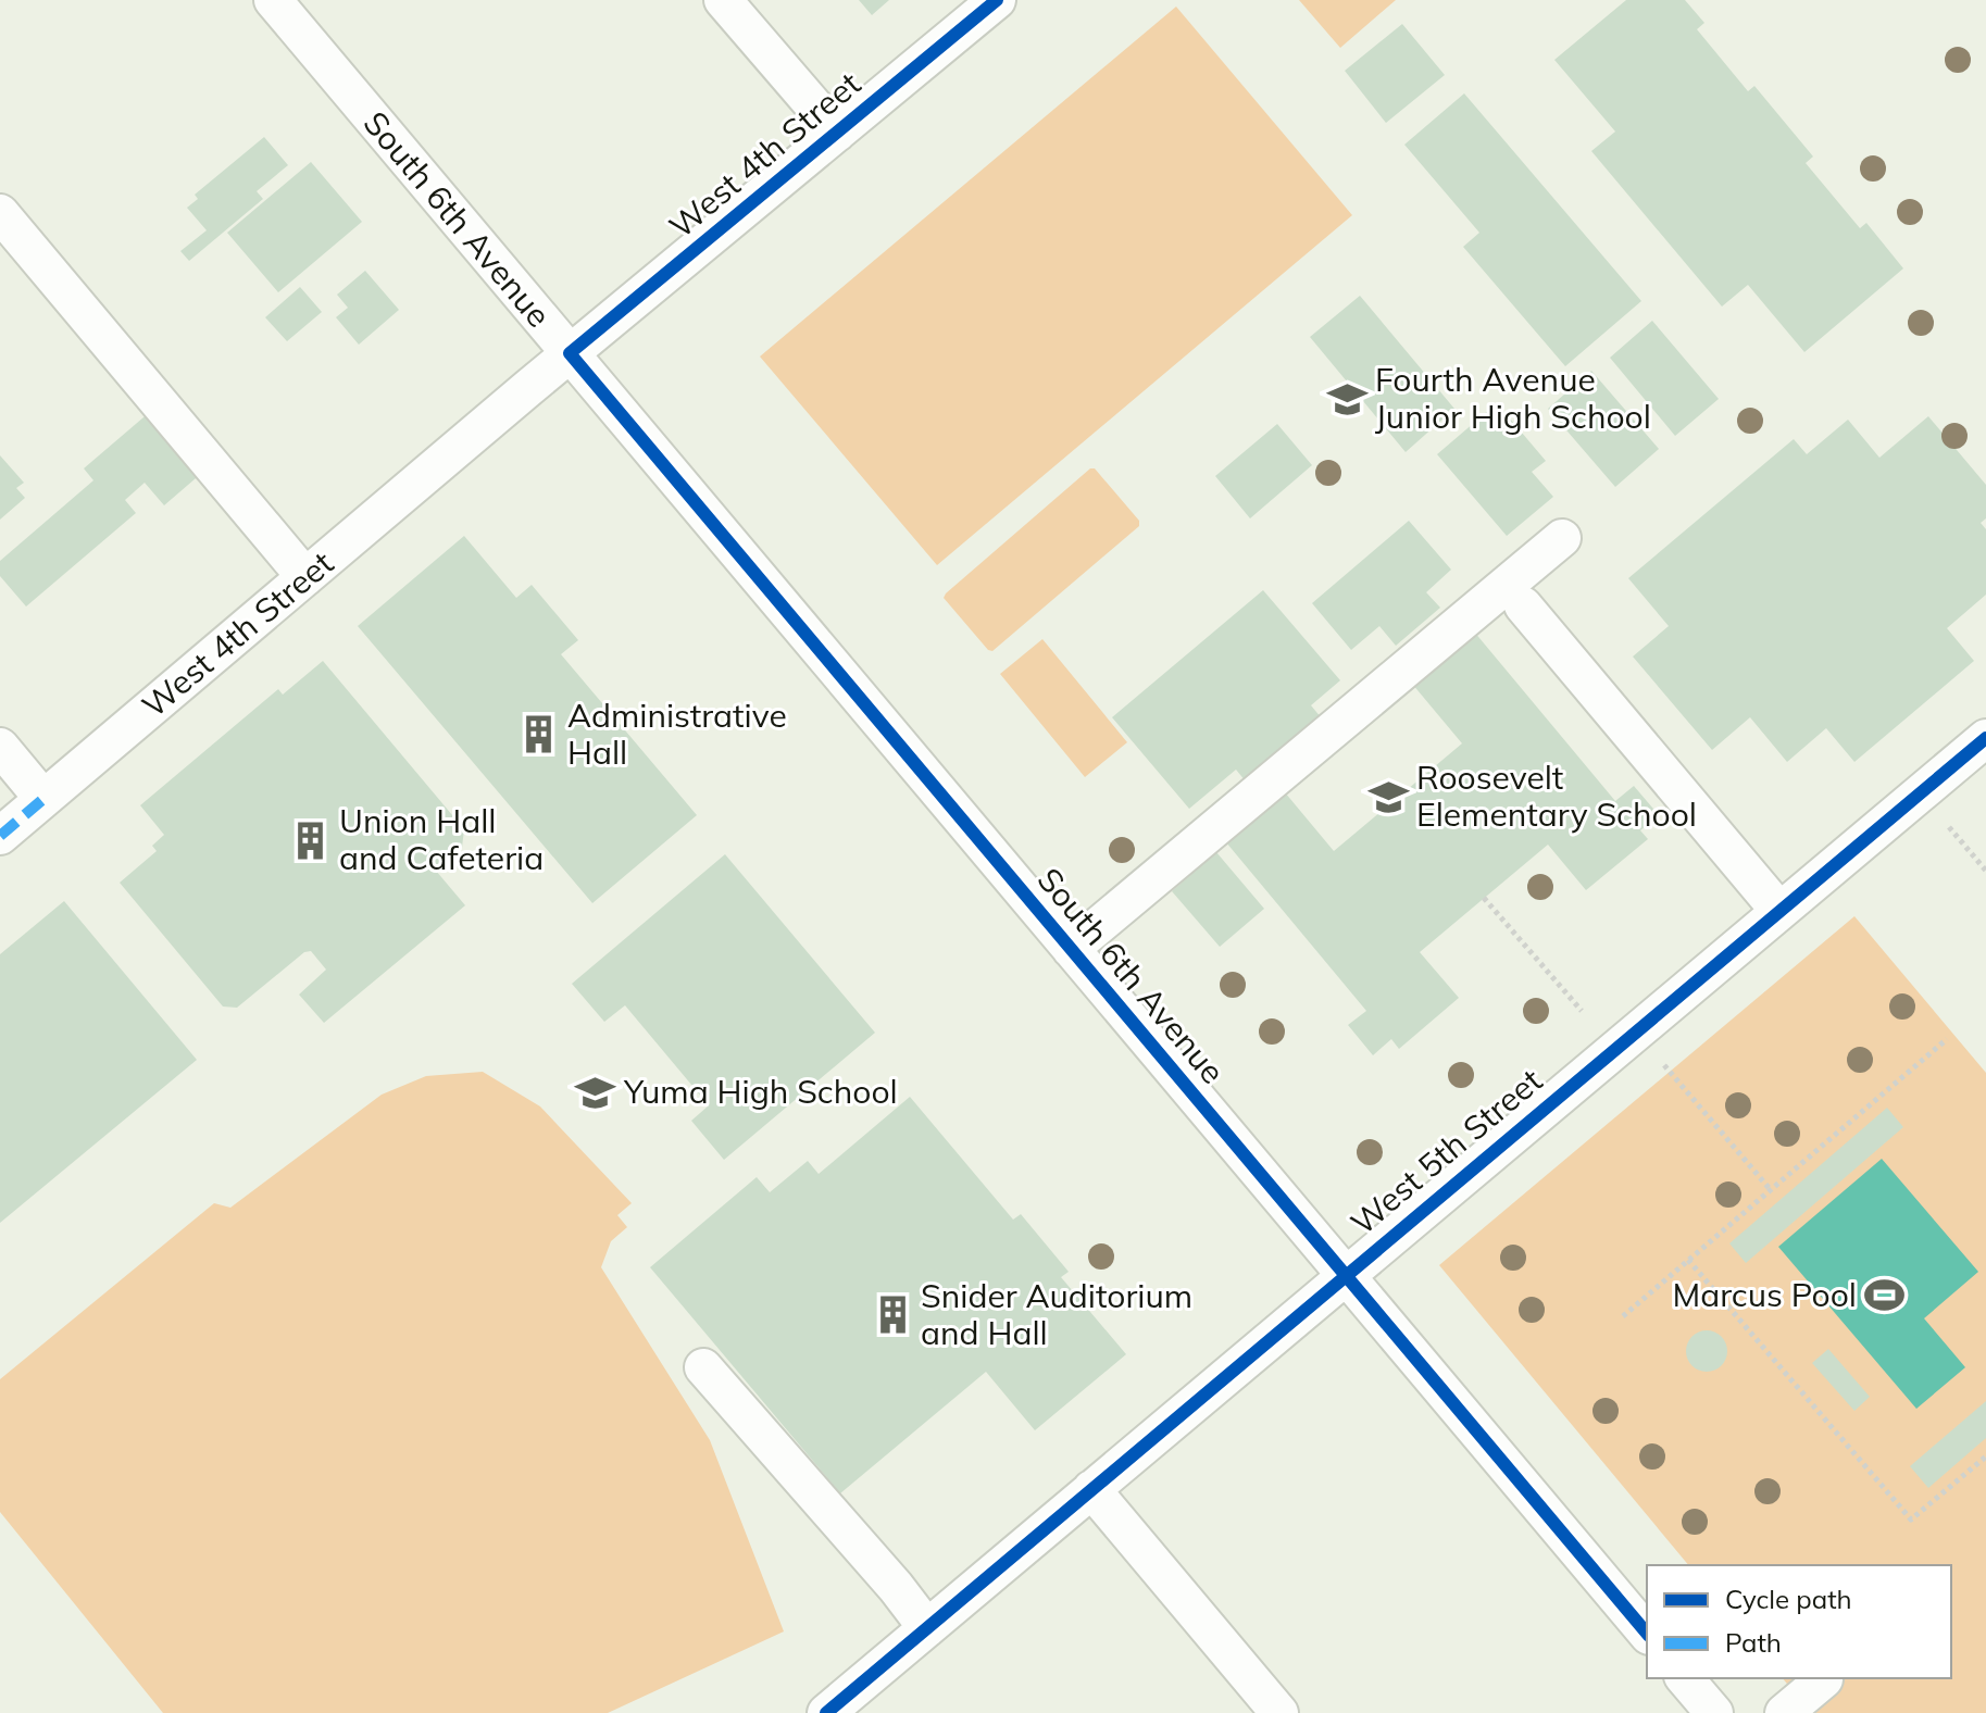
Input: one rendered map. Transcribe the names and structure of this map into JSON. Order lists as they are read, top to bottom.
{
  "streets": {
    "street": ["West 4th Street", "South 6th Avenue", "West 5th Street"]
  },
  "crossings": [
    ["West 4th Street", "South 6th Avenue"],
    ["South 6th Avenue", "West 5th Street"]
  ],
  "places": {
    "school or university": ["Fourth Avenue Junior High School", "Roosevelt Elementary School", "Yuma High School"],
    "building": ["Administrative Hall", "Union Hall and Cafeteria", "Snider Auditorium and Hall"],
    "sports": ["Marcus Pool"]
  },
  "legend": ["Cycle path", "Path"]
}
